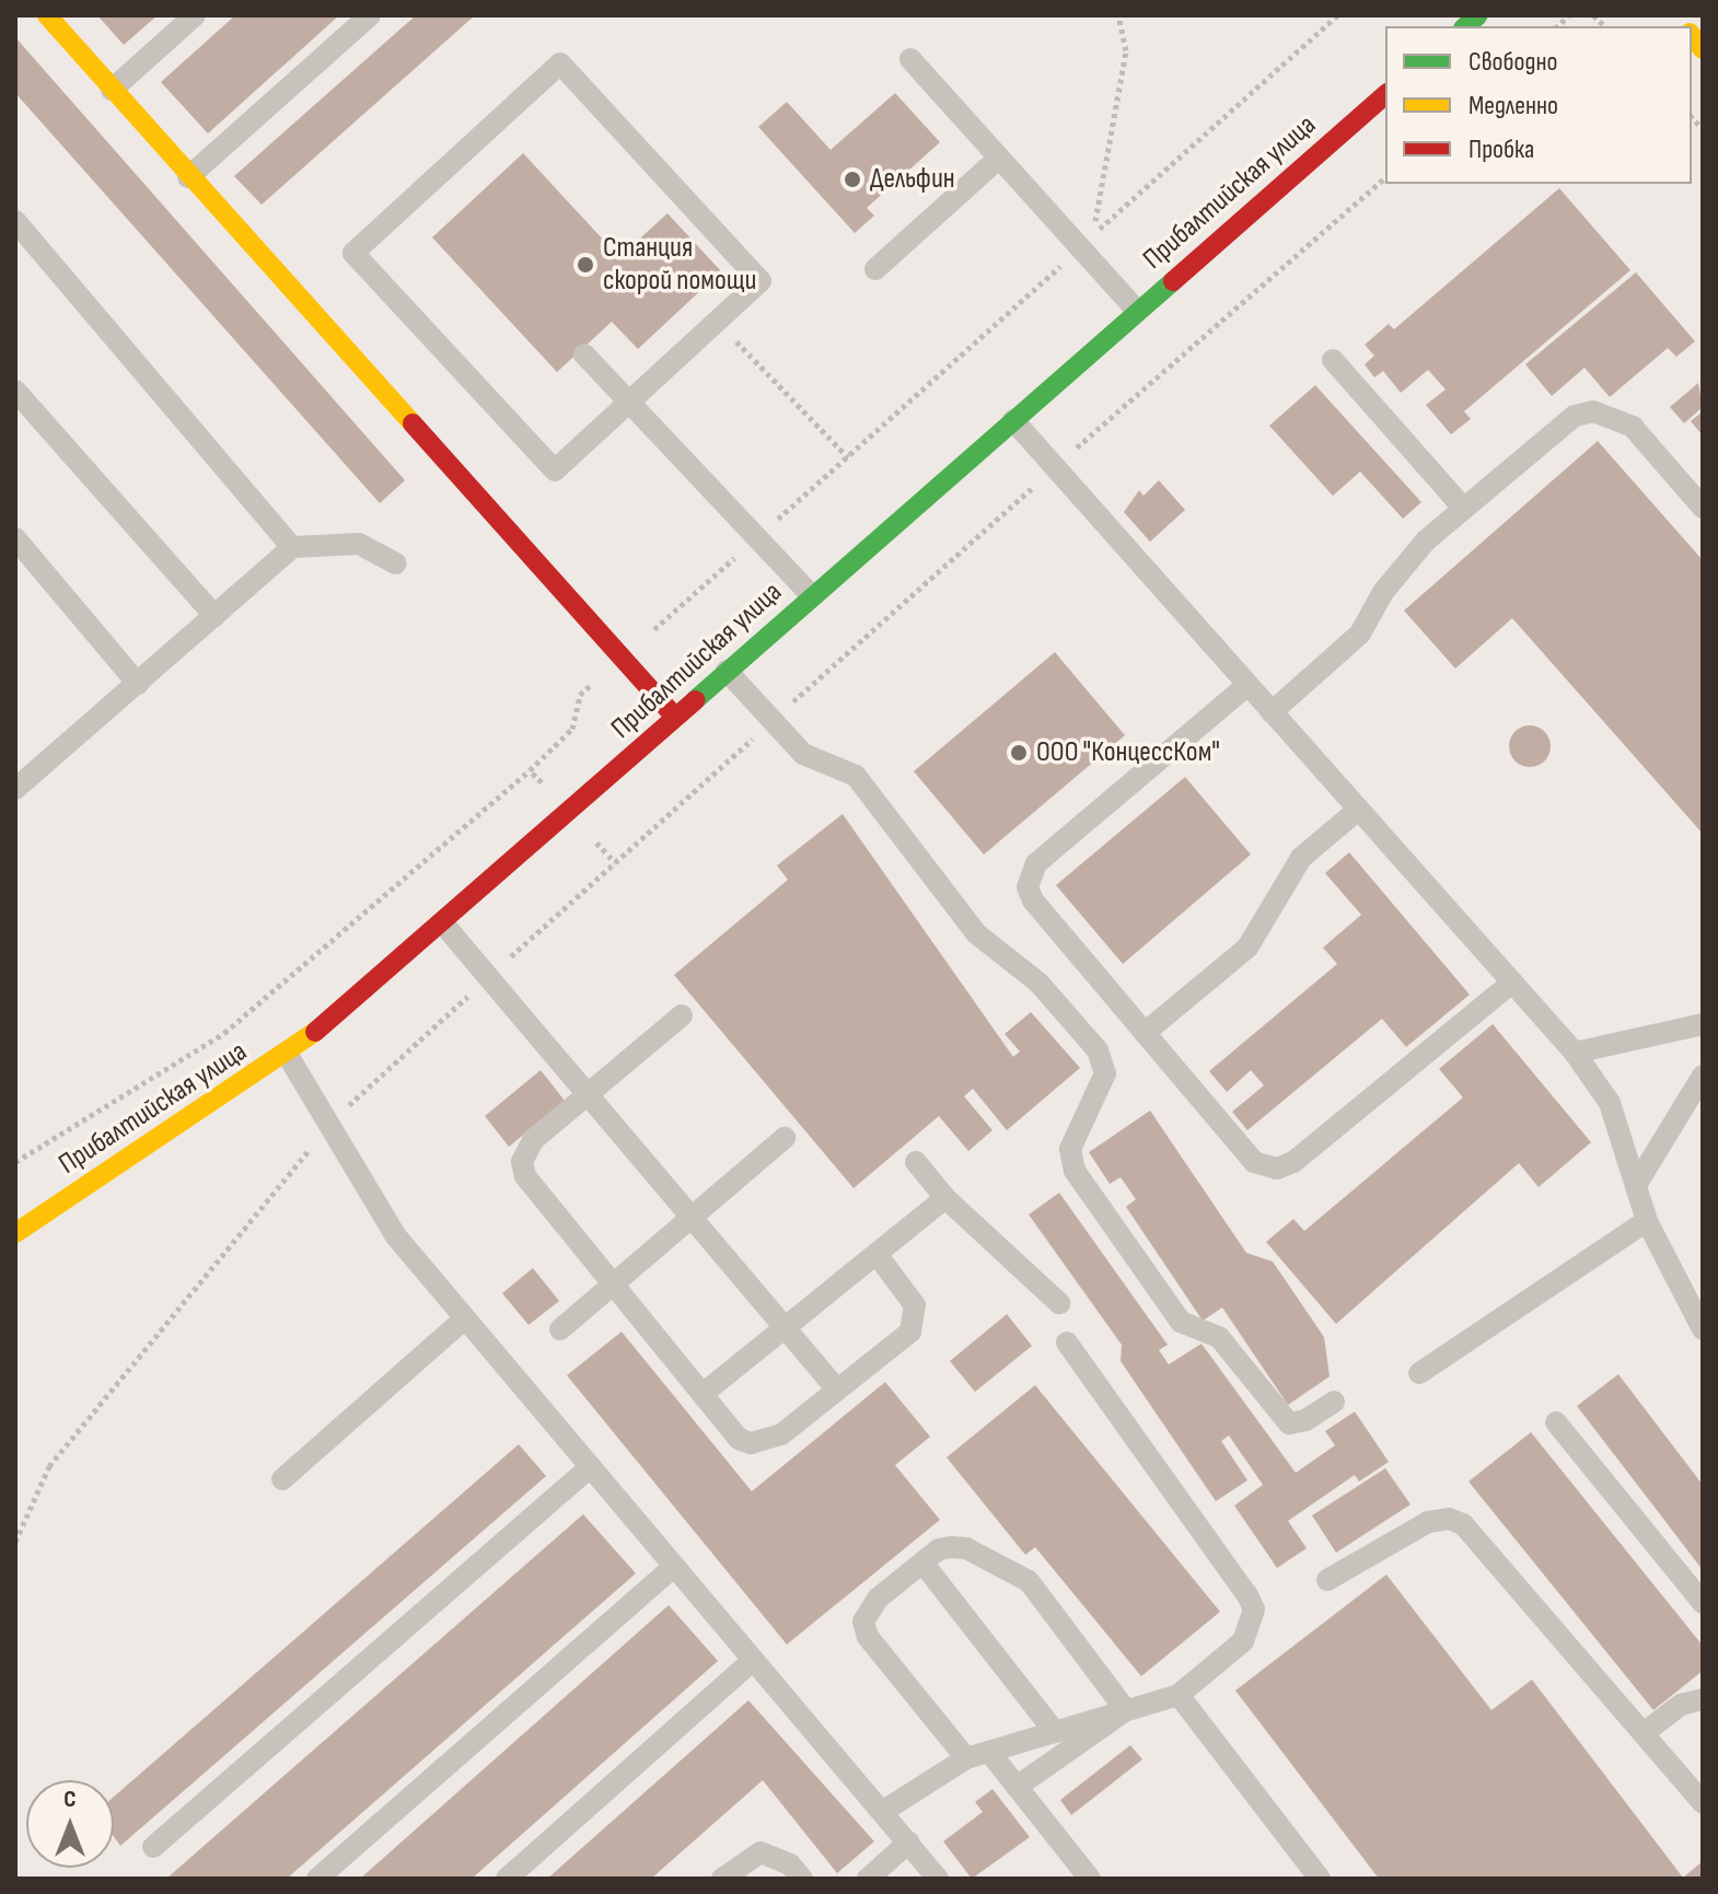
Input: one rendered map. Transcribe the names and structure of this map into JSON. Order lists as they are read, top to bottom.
{
  "streets": {
    "street": ["Прибалтийская улица"]
  },
  "places": ["Дельфин", "Станция скорой помощи", "ООО \"КонцессКом\""],
  "legend": ["Свободно", "Медленно", "Пробка"],
  "north": "top"
}
